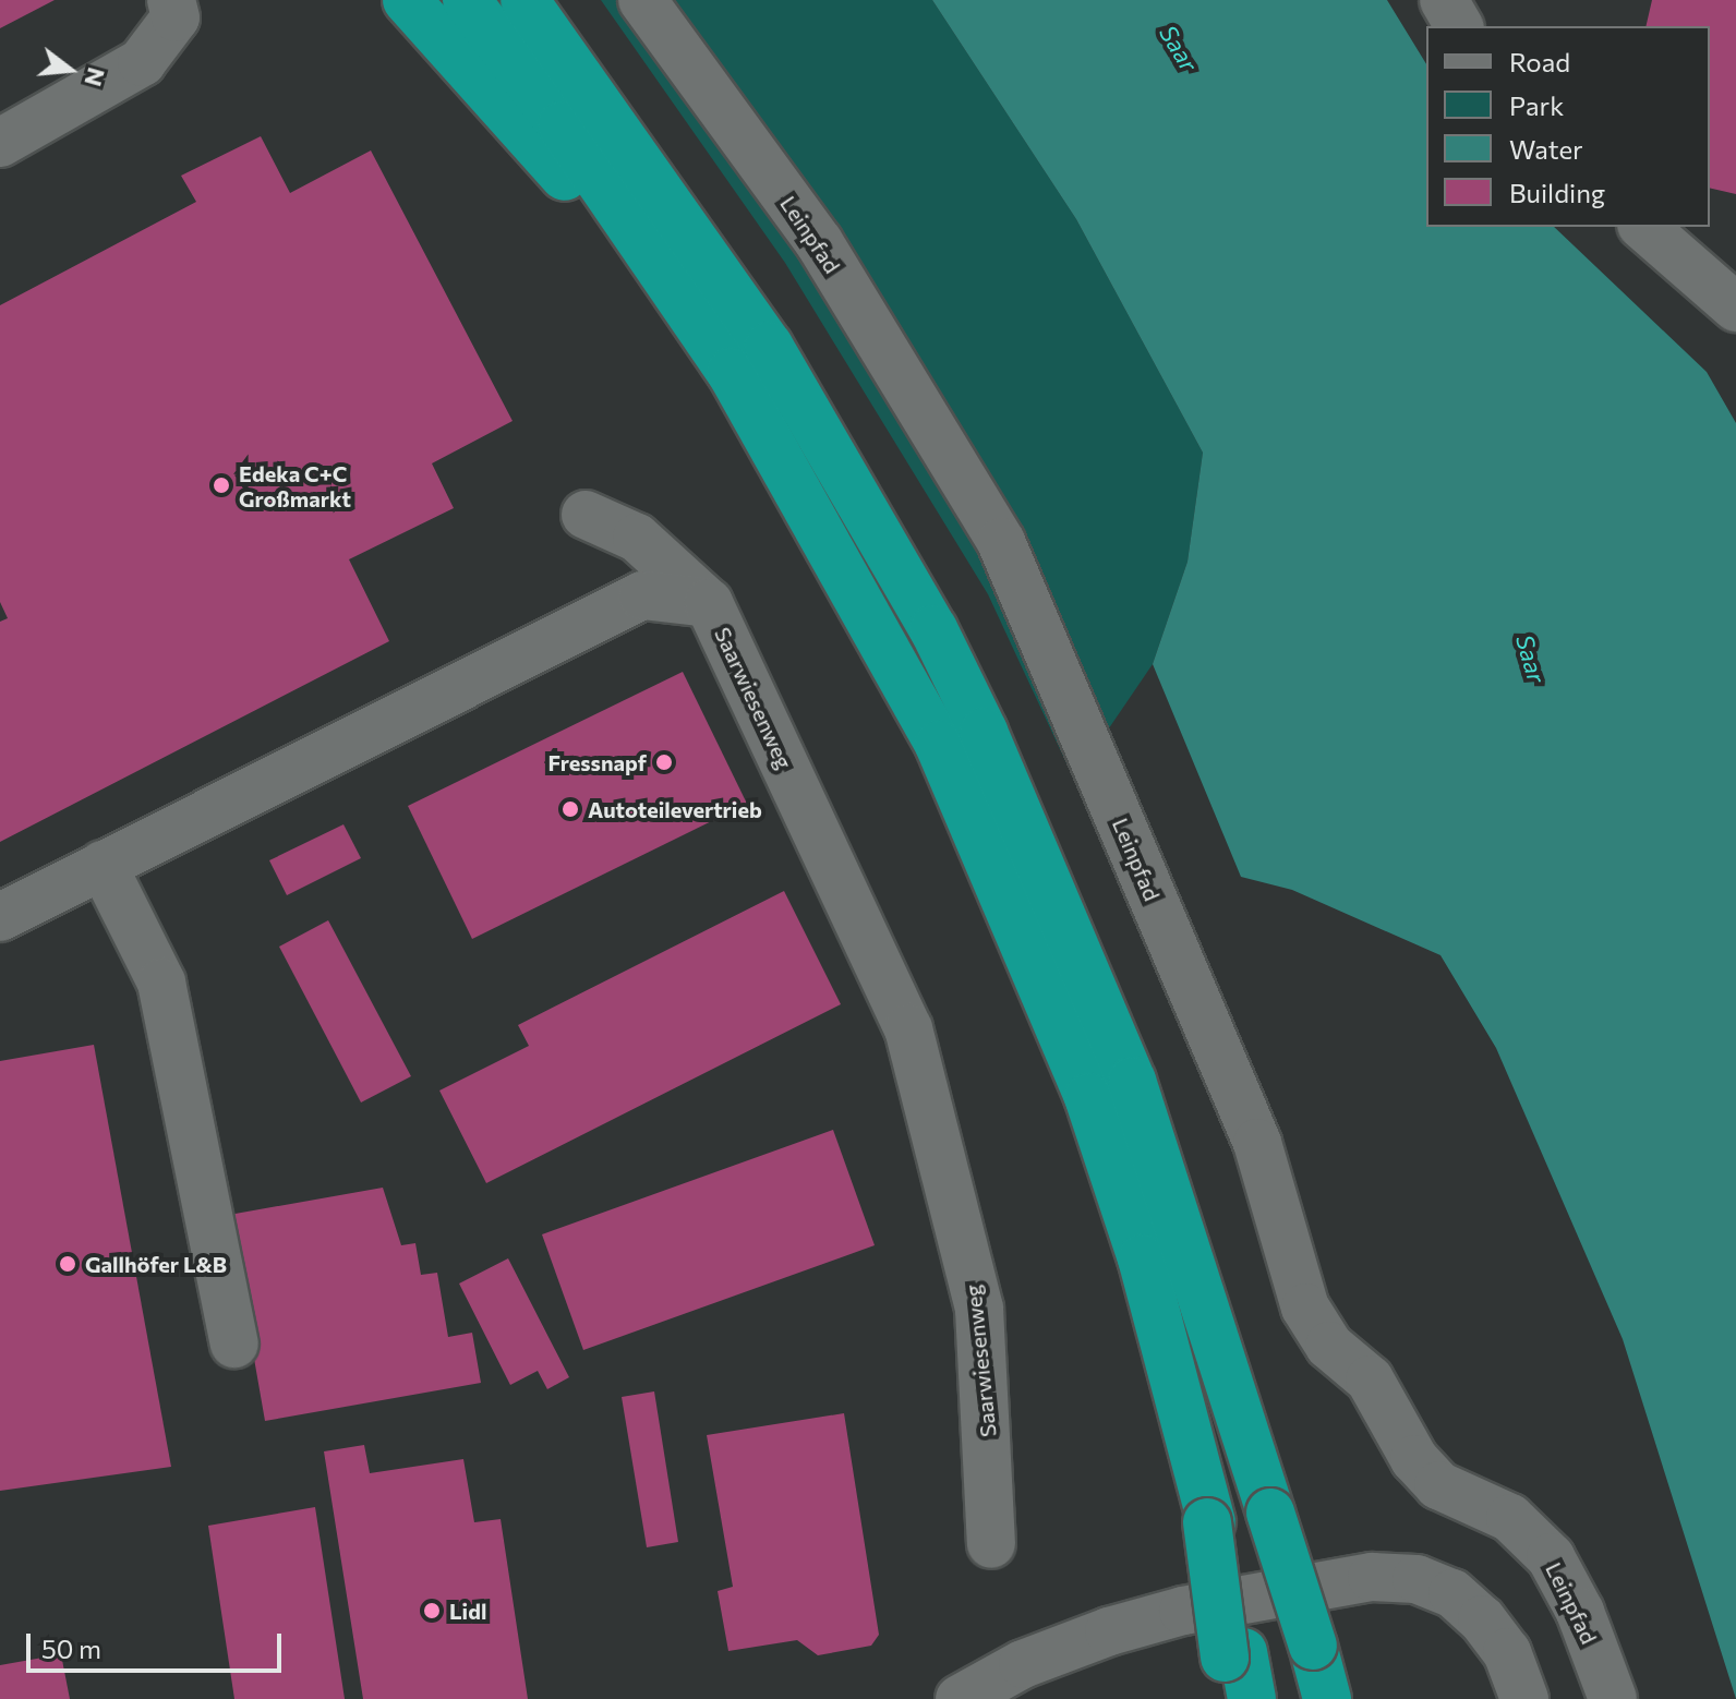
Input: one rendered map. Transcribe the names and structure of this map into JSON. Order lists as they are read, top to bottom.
{
  "streets": {
    "street": ["Leinpfad", "Saarwiesenweg"]
  },
  "water": ["Saar"],
  "places": [
    "Edeka C+C Großmarkt",
    "Fressnapf",
    "Autoteilevertrieb",
    "Gallhöfer L&B",
    "Lidl"
  ],
  "legend": [
    "Road",
    "Park",
    "Water",
    "Building"
  ],
  "scale_bar": "50 m",
  "north": "right"
}
